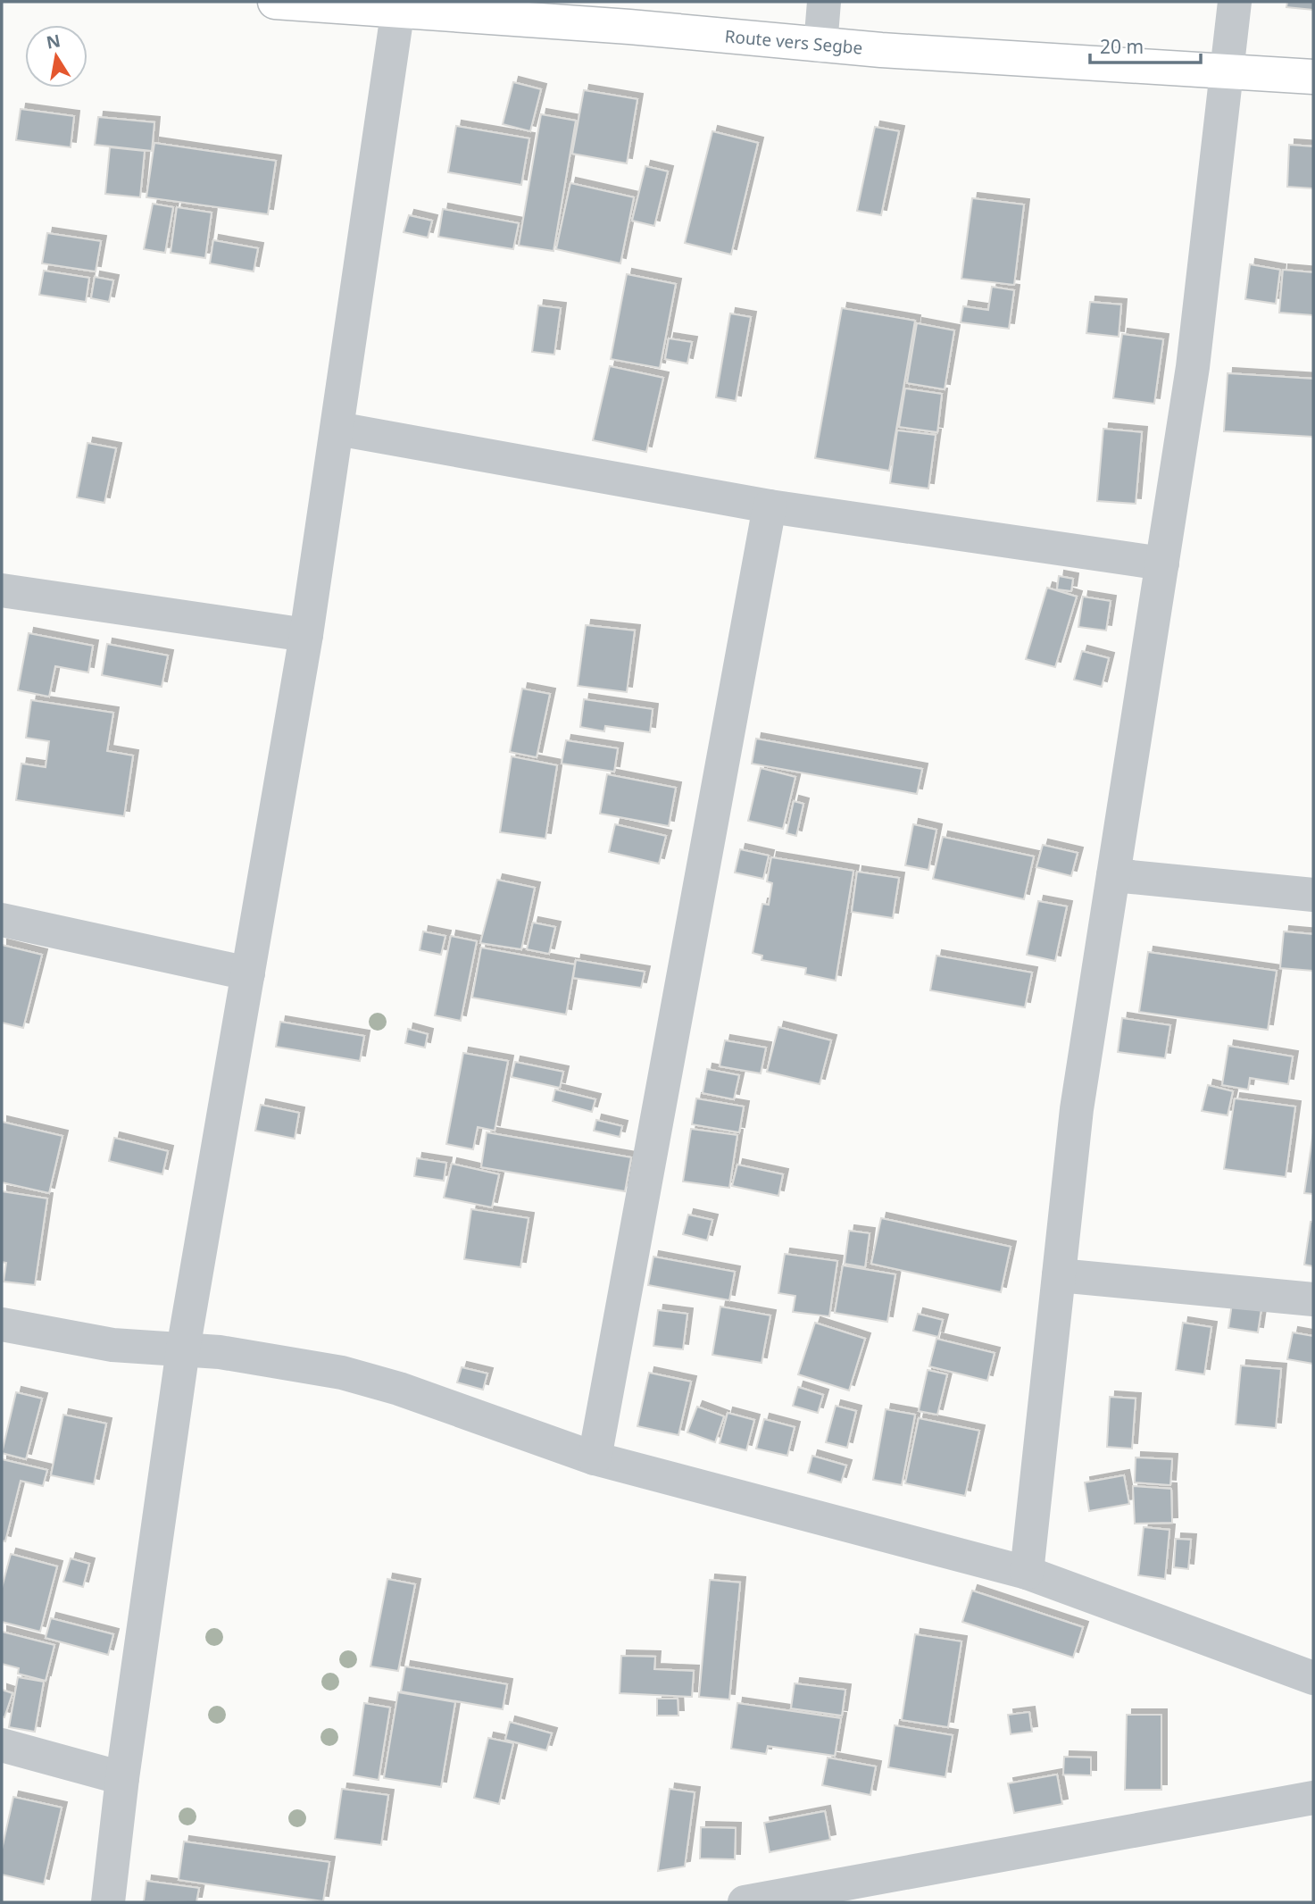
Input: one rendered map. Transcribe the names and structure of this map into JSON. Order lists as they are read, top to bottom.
{
  "streets": {
    "main road": ["Route vers Segbe"]
  },
  "scale_bar": "20 m",
  "north": "top"
}
